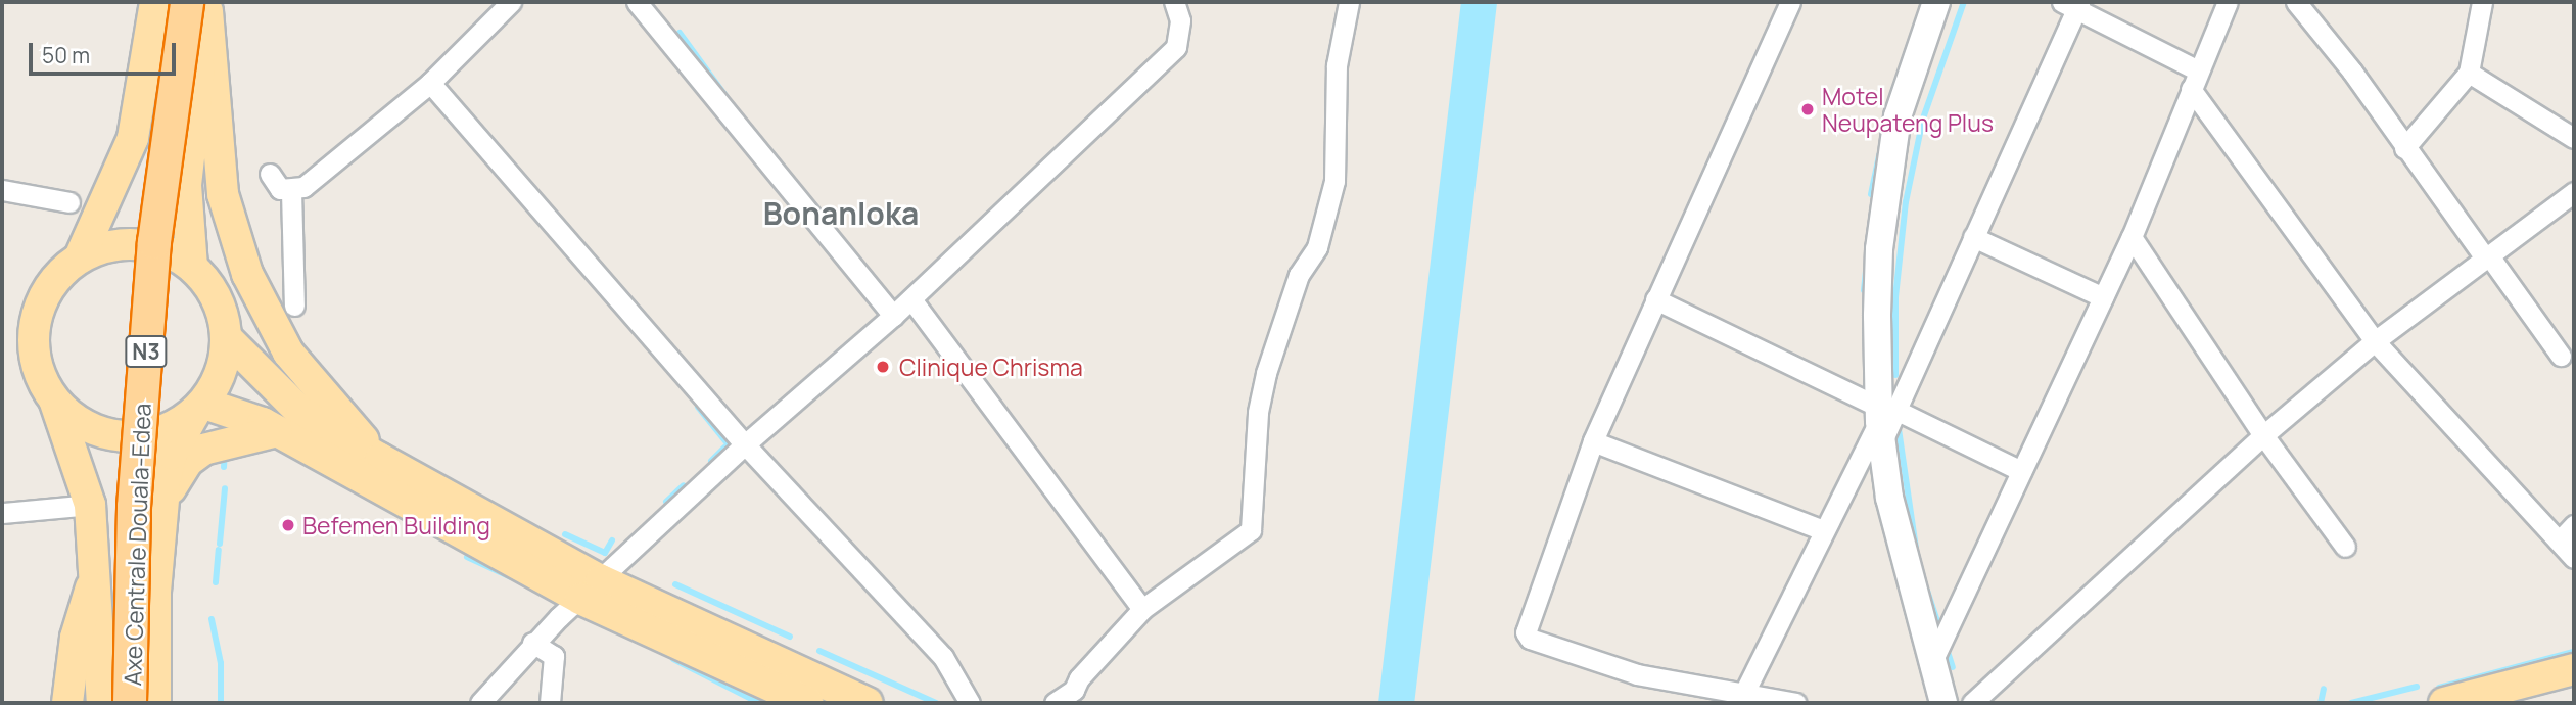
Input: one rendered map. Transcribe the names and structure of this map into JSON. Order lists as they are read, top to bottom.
{
  "streets": {
    "highway": ["N3", "Axe Centrale Douala-Edea"]
  },
  "districts": ["Bonanloka"],
  "places": ["Motel Neupateng Plus", "Clinique Chrisma", "Befemen Building"],
  "scale_bar": "50 m"
}
